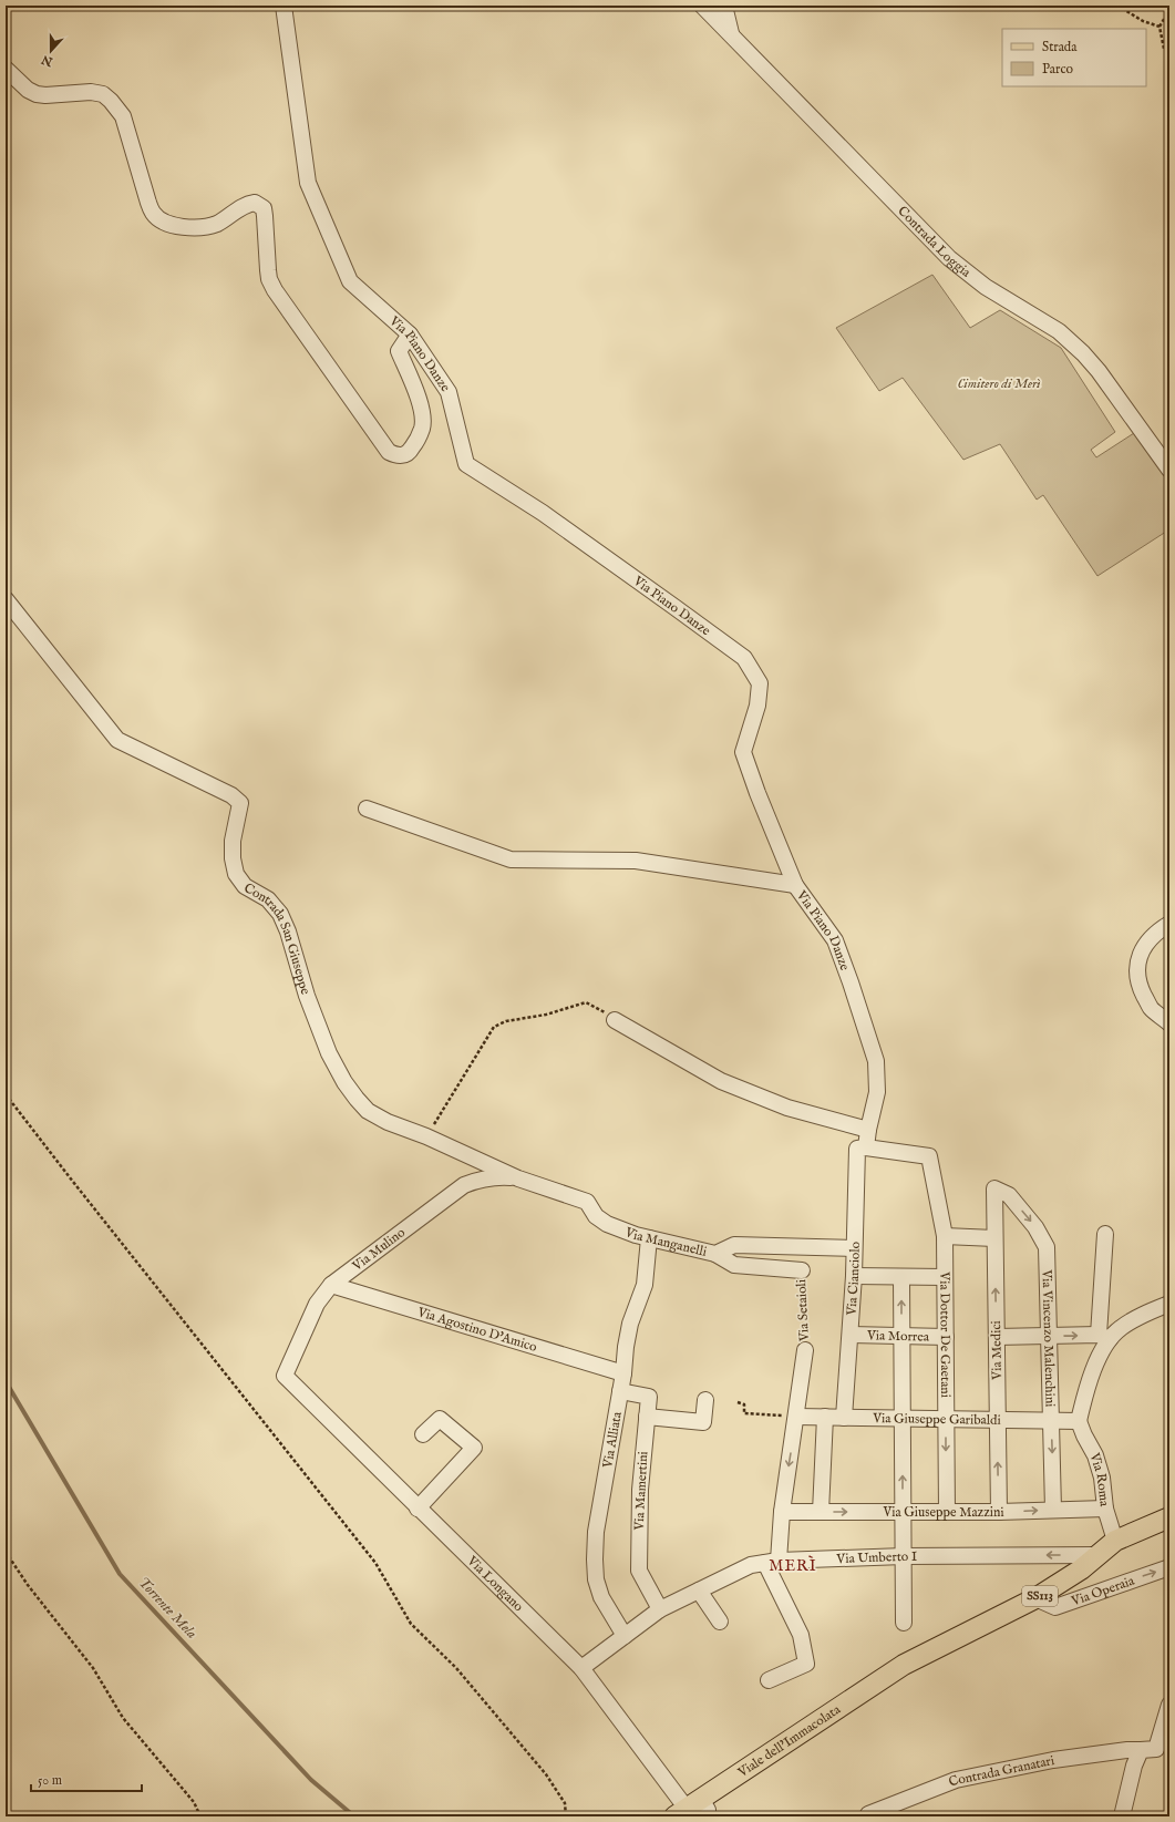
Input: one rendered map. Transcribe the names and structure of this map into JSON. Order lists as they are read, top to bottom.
{
  "streets": {
    "main road": ["SS113", "Viale dell'Immacolata"],
    "street": [
      "Contrada Loggia",
      "Via Piano Danze",
      "Contrada San Giuseppe",
      "Via Manganelli",
      "Via Mulino",
      "Via Cianciolo",
      "Via Setaioli",
      "Via Agostino D'Amico",
      "Via Dottor De Gaetani",
      "Via Morrea",
      "Via Vincenzo Malenchini",
      "Via Medici",
      "Via Giuseppe Garibaldi",
      "Via Alliata",
      "Via Roma",
      "Via Mamertini",
      "Via Giuseppe Mazzini",
      "Via Umberto I",
      "Via Longano",
      "Via Operaia",
      "Contrada Granatari"
    ]
  },
  "crossings": [
    ["Via Piano Danze", "Via Cianciolo"],
    ["Contrada San Giuseppe", "Via Manganelli"],
    ["Contrada San Giuseppe", "Via Mulino"],
    ["Via Manganelli", "Via Mulino"],
    ["Via Manganelli", "Via Cianciolo"],
    ["Via Manganelli", "Via Setaioli"],
    ["Via Manganelli", "Via Alliata"],
    ["Via Mulino", "Via Agostino D'Amico"],
    ["Via Mulino", "Via Longano"],
    ["Via Cianciolo", "Via Morrea"],
    ["Via Cianciolo", "Via Giuseppe Garibaldi"],
    ["Via Agostino D'Amico", "Via Alliata"],
    ["Via Dottor De Gaetani", "Via Morrea"],
    ["Via Dottor De Gaetani", "Via Giuseppe Garibaldi"],
    ["Via Dottor De Gaetani", "Via Giuseppe Mazzini"],
    ["Via Vincenzo Malenchini", "Via Medici"],
    ["Via Vincenzo Malenchini", "Via Giuseppe Garibaldi"],
    ["Via Vincenzo Malenchini", "Via Giuseppe Mazzini"],
    ["Via Medici", "Via Giuseppe Garibaldi"],
    ["Via Medici", "Via Giuseppe Mazzini"],
    ["Via Giuseppe Garibaldi", "Via Roma"],
    ["Via Alliata", "Via Mamertini"],
    ["Via Alliata", "Via Umberto I"],
    ["Via Roma", "Via Giuseppe Mazzini"],
    ["Via Roma", "SS113"],
    ["Via Mamertini", "Via Umberto I"],
    ["Via Umberto I", "Via Longano"],
    ["Via Umberto I", "SS113"],
    ["Via Longano", "Viale dell'Immacolata"],
    ["Via Operaia", "SS113"],
    ["Via Operaia", "Viale dell'Immacolata"],
    ["SS113", "Viale dell'Immacolata"]
  ],
  "one_way": ["Via Giuseppe Mazzini", "Via Umberto I", "Via Operaia"],
  "districts": ["MERÌ"],
  "water": ["Torrente Mela"],
  "parks": ["Cimitero di Merì"],
  "legend": ["Strada", "Parco"],
  "scale_bar": "50 m",
  "north": "bottom"
}
